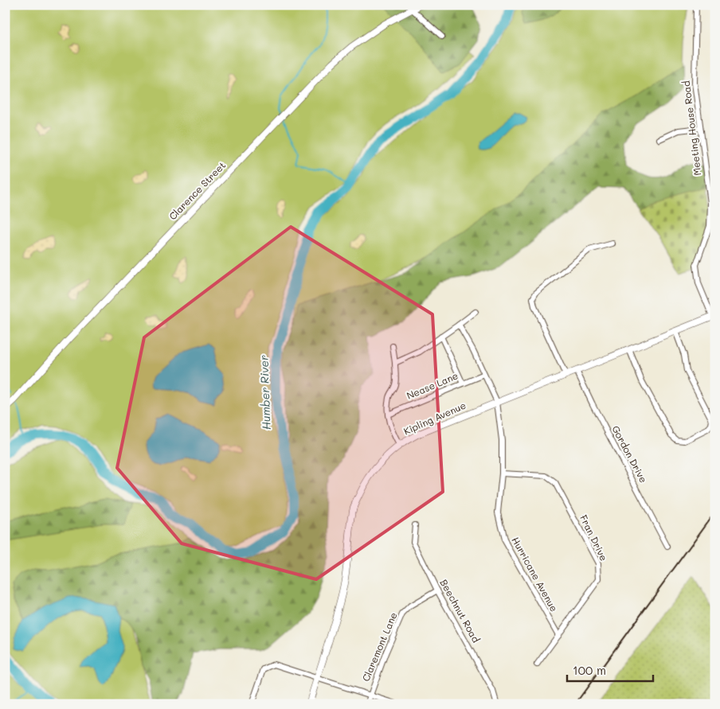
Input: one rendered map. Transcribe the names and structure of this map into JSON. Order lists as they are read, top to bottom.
{
  "streets": {
    "street": [
      "Meeting House Road",
      "Clarence Street",
      "Nease Lane",
      "Kipling Avenue",
      "Gordon Drive",
      "Fran Drive",
      "Hurricane Avenue",
      "Beechnut Road",
      "Claremont Lane"
    ]
  },
  "crossings": [
    ["Meeting House Road", "Kipling Avenue"],
    ["Nease Lane", "Hurricane Avenue"],
    ["Kipling Avenue", "Gordon Drive"],
    ["Kipling Avenue", "Hurricane Avenue"],
    ["Fran Drive", "Hurricane Avenue"],
    ["Beechnut Road", "Claremont Lane"]
  ],
  "water": ["Humber River"],
  "scale_bar": "100 m"
}
